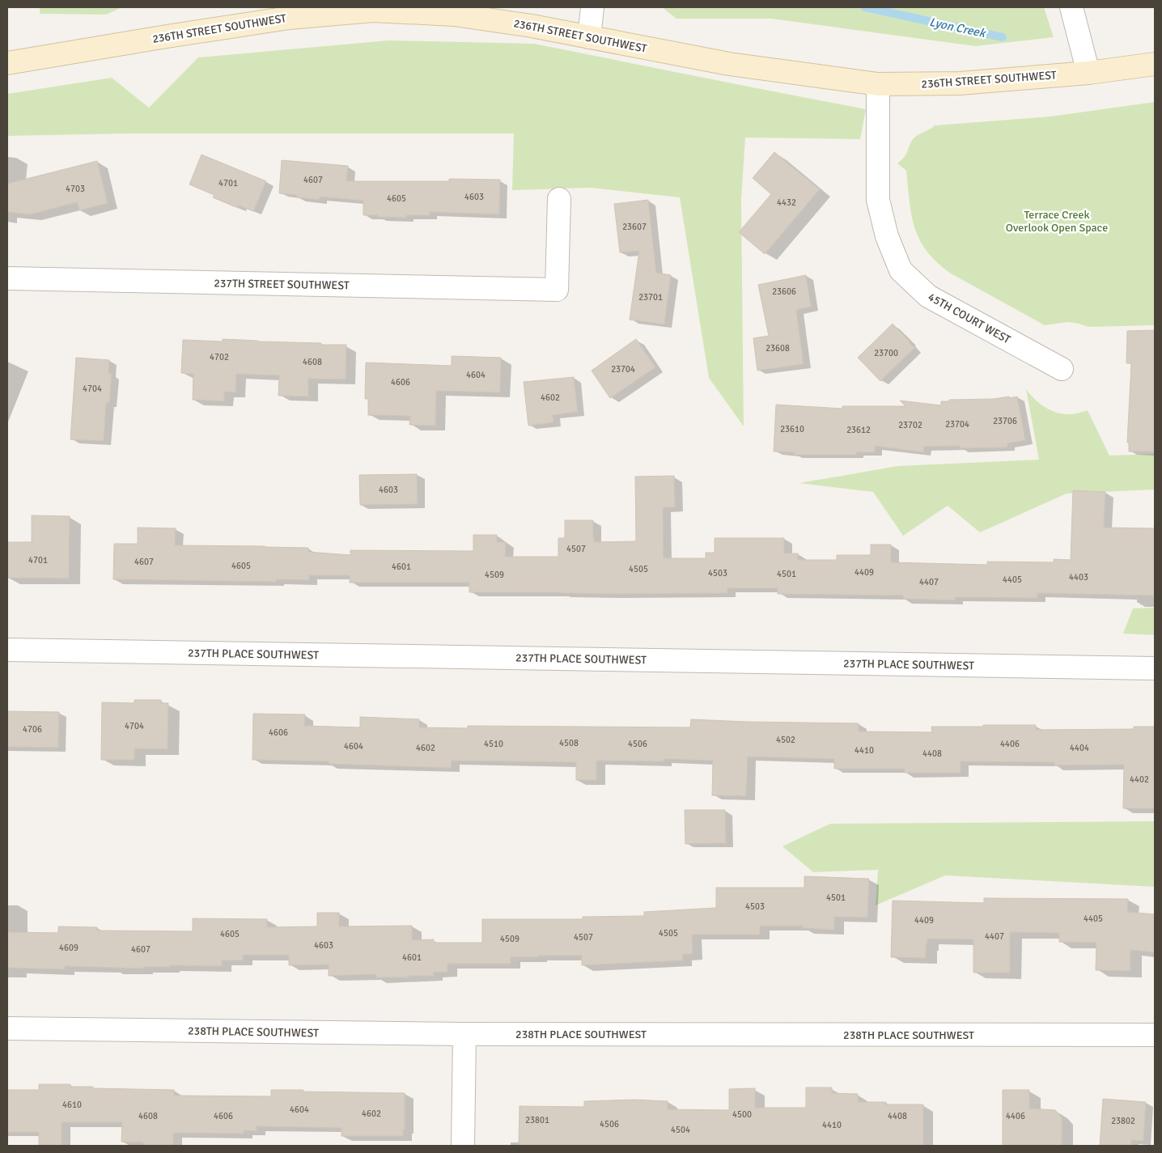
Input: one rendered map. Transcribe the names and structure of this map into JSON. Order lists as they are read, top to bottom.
{
  "streets": {
    "main road": ["236TH STREET SOUTHWEST"],
    "street": [
      "237TH STREET SOUTHWEST",
      "45TH COURT WEST",
      "237TH PLACE SOUTHWEST",
      "238TH PLACE SOUTHWEST"
    ]
  },
  "crossings": [
    ["236TH STREET SOUTHWEST", "45TH COURT WEST"]
  ],
  "water": ["Lyon Creek"],
  "parks": ["Terrace Creek Overlook Open Space"],
  "house_numbers": [
    "4607",
    "4701",
    "4703",
    "4603",
    "4605",
    "4432",
    "23607",
    "23606",
    "23701",
    "23608",
    "23700",
    "4702",
    "4608",
    "23704",
    "4604",
    "4606",
    "4704",
    "4602",
    "23706",
    "23704",
    "23702",
    "23610",
    "23612",
    "4603",
    "4507",
    "4701",
    "4607",
    "4605",
    "4601",
    "4505",
    "4409",
    "4503",
    "4501",
    "4509",
    "4403",
    "4405",
    "4407",
    "4704",
    "4706",
    "4606",
    "4502",
    "4508",
    "4510",
    "4506",
    "4406",
    "4604",
    "4602",
    "4404",
    "4410",
    "4408",
    "4402",
    "4501",
    "4503",
    "4405",
    "4409",
    "4505",
    "4605",
    "4407",
    "4507",
    "4509",
    "4603",
    "4609",
    "4607",
    "4601",
    "4610",
    "4604",
    "4602",
    "4500",
    "4608",
    "4606",
    "4408",
    "4406",
    "23801",
    "23802",
    "4506",
    "4410",
    "4504"
  ]
}
